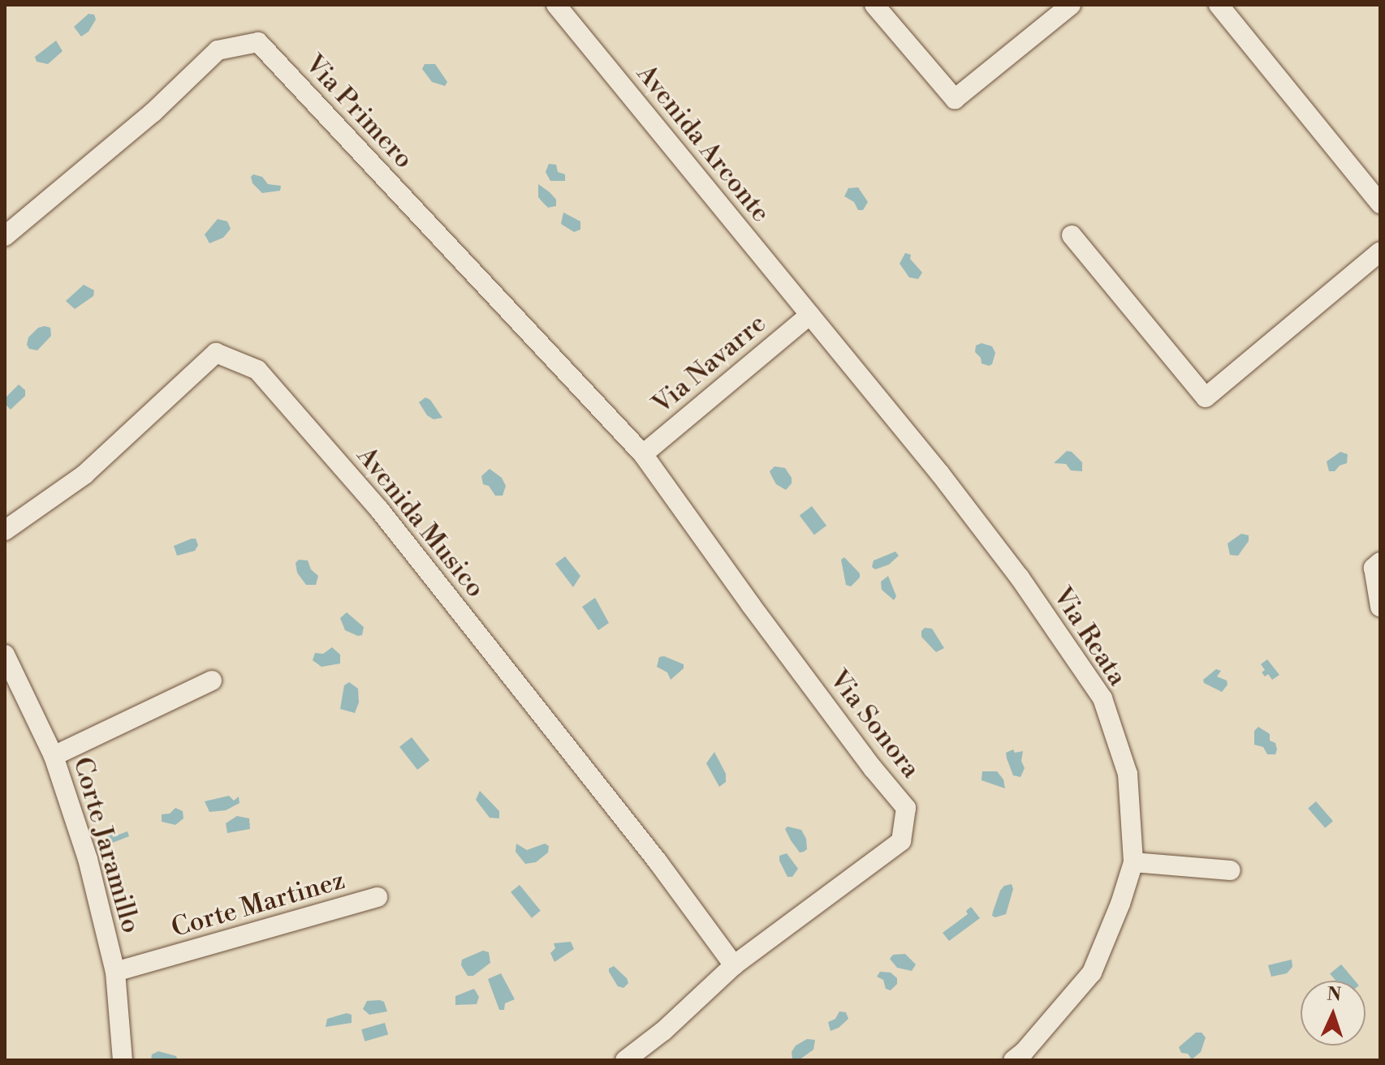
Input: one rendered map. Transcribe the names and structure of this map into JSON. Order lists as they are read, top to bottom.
{
  "streets": {
    "street": [
      "Via Primero",
      "Avenida Arconte",
      "Via Navarre",
      "Avenida Musico",
      "Via Reata",
      "Via Sonora",
      "Corte Jaramillo",
      "Corte Martinez"
    ]
  },
  "crossings": [
    ["Via Primero", "Via Navarre"],
    ["Via Primero", "Via Sonora"],
    ["Avenida Arconte", "Via Navarre"],
    ["Avenida Arconte", "Via Reata"],
    ["Via Navarre", "Via Reata"],
    ["Via Navarre", "Via Sonora"],
    ["Avenida Musico", "Via Sonora"],
    ["Corte Jaramillo", "Corte Martinez"]
  ],
  "north": "top"
}
